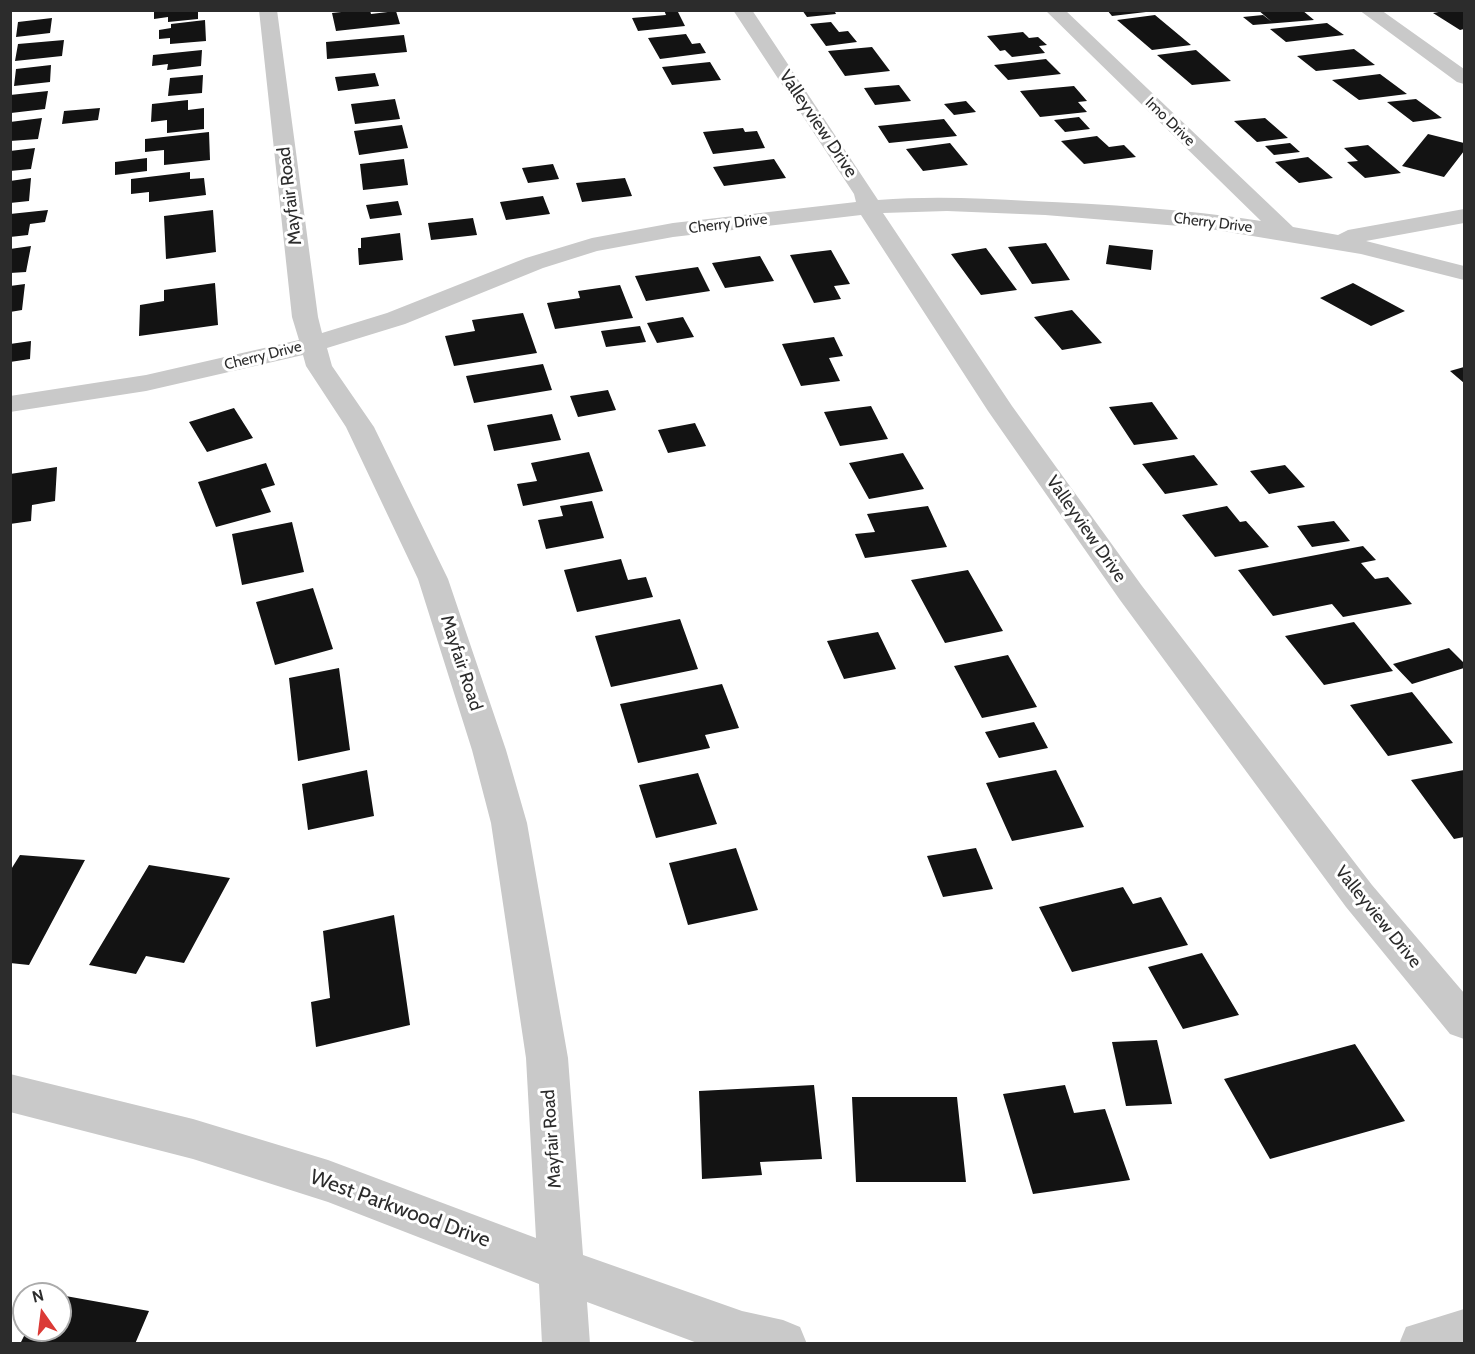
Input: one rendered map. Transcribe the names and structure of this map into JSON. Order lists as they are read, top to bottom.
{
  "streets": {
    "street": [
      "Imo Drive",
      "Valleyview Drive",
      "Mayfair Road",
      "Cherry Drive",
      "West Parkwood Drive"
    ]
  },
  "crossings": [
    ["Imo Drive", "Cherry Drive"],
    ["Valleyview Drive", "Cherry Drive"],
    ["Mayfair Road", "Cherry Drive"],
    ["Mayfair Road", "West Parkwood Drive"]
  ],
  "north": "top"
}
